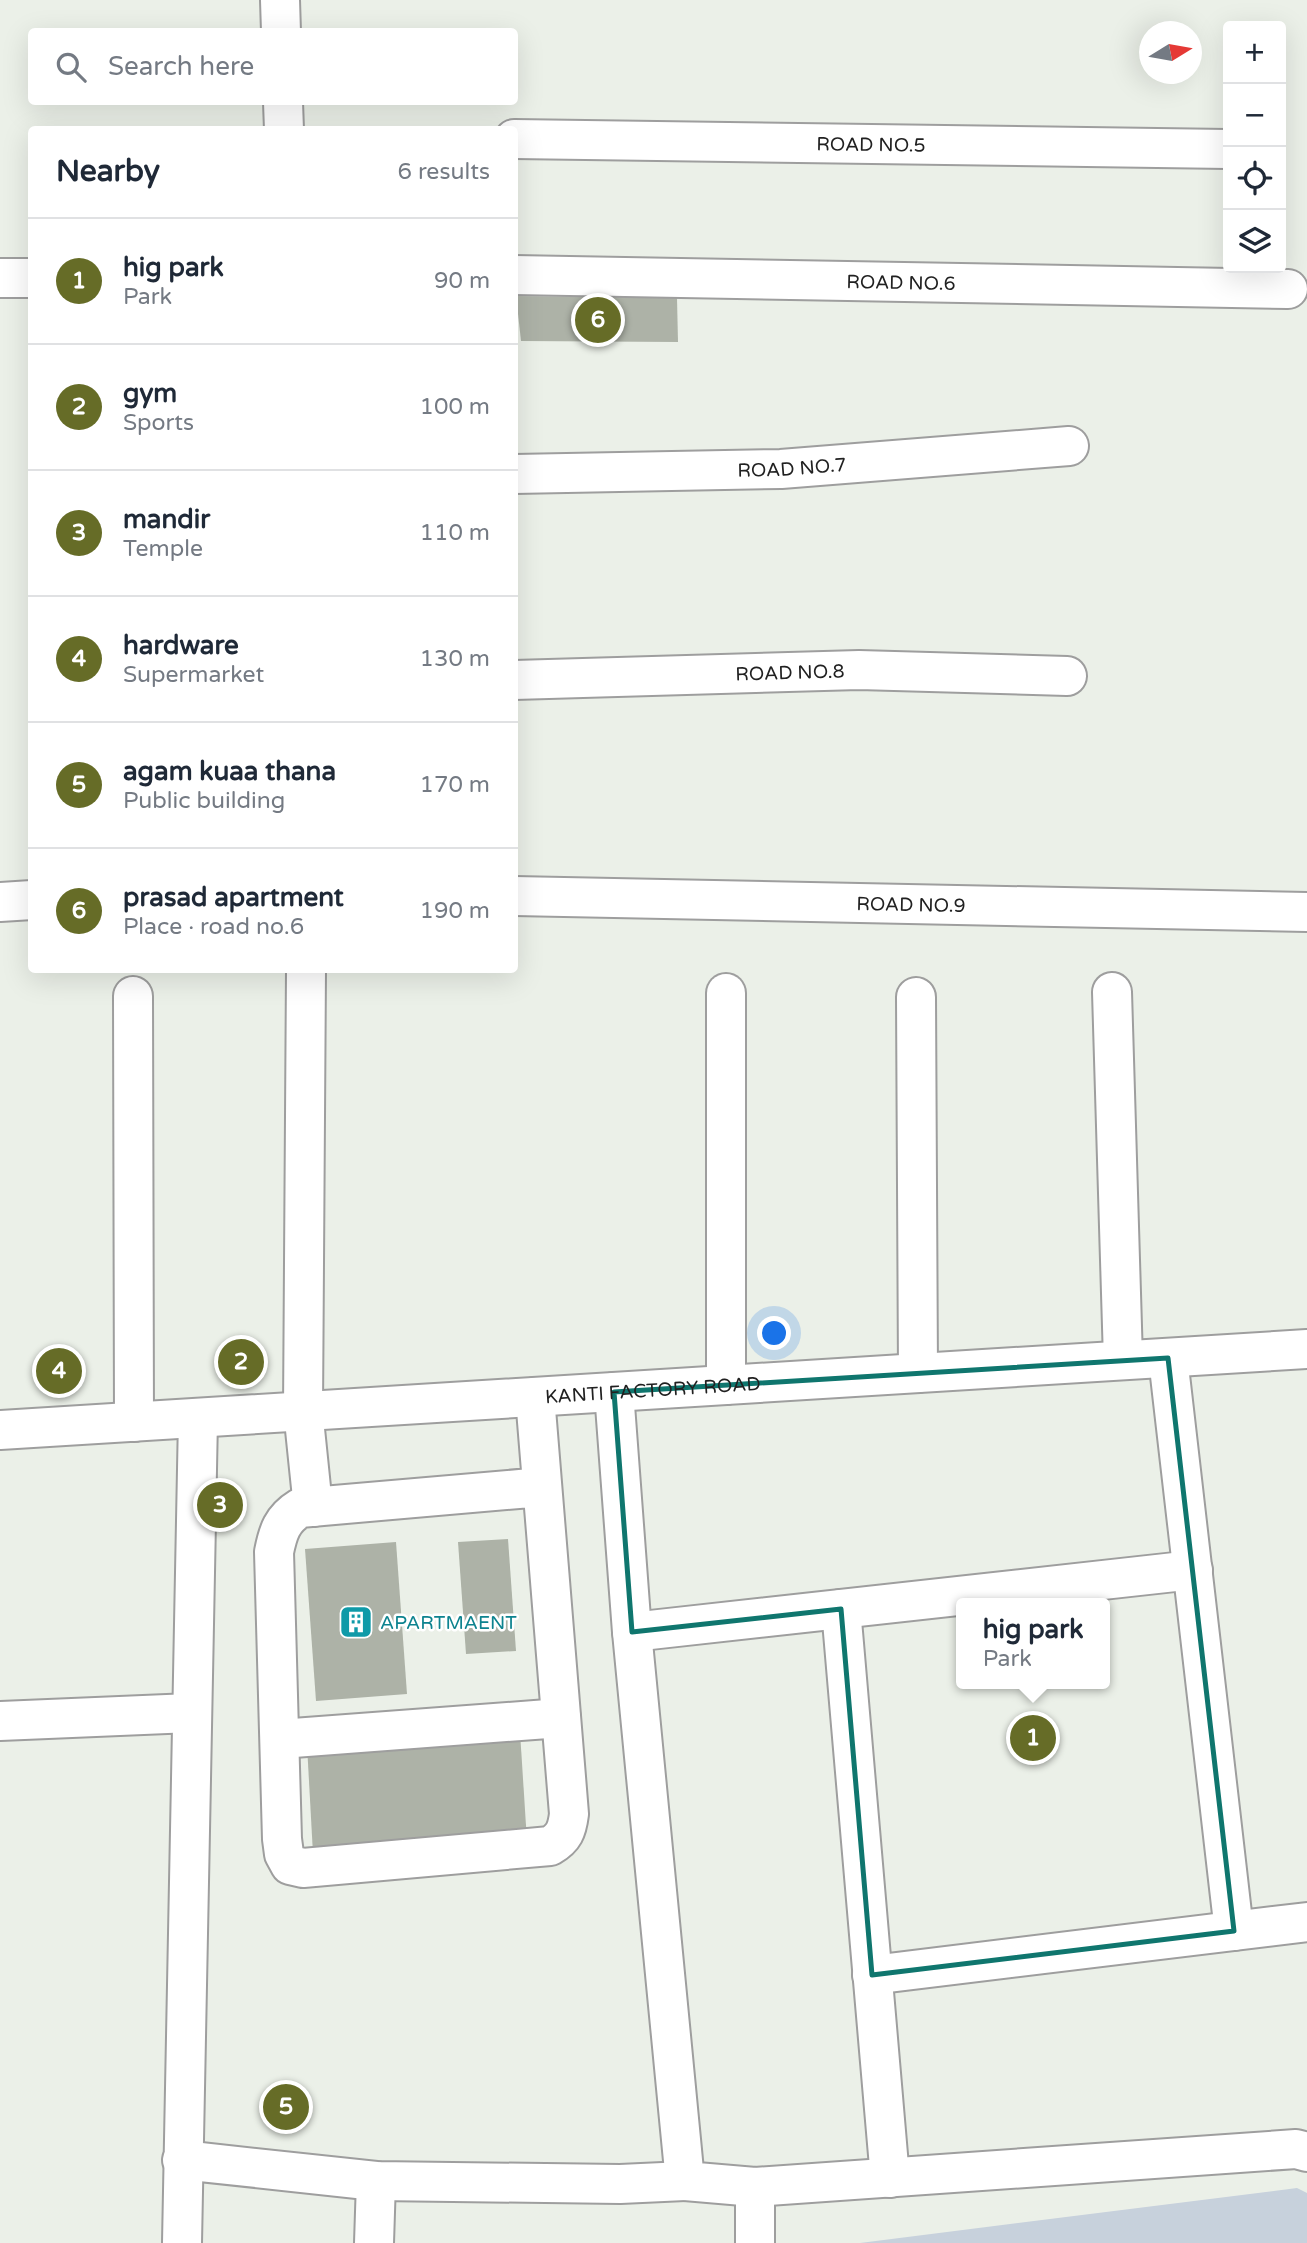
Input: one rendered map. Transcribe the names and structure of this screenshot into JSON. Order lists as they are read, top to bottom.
{
  "streets": {
    "street": [
      "ROAD NO.5",
      "ROAD NO.6",
      "ROAD NO.7",
      "ROAD NO.8",
      "ROAD NO.9",
      "KANTI FACTORY ROAD"
    ]
  },
  "places": {
    "building": ["APARTMAENT"]
  },
  "north": "right",
  "page": {
    "map_buttons": ["+", "−"],
    "search": "Search here",
    "heading": ["Nearby", "6 results"],
    "list": [
      {
        "mark": "1",
        "name": "hig park",
        "note": "Park",
        "value": "90 m"
      },
      {
        "mark": "2",
        "name": "gym",
        "note": "Sports",
        "value": "100 m"
      },
      {
        "mark": "3",
        "name": "mandir",
        "note": "Temple",
        "value": "110 m"
      },
      {
        "mark": "4",
        "name": "hardware",
        "note": "Supermarket",
        "value": "130 m"
      },
      {
        "mark": "5",
        "name": "agam kuaa thana",
        "note": "Public building",
        "value": "170 m"
      },
      {
        "mark": "6",
        "name": "prasad apartment",
        "note": "Place · road no.6",
        "value": "190 m"
      }
    ],
    "pins": [
      "6",
      "2",
      "4",
      "3",
      "1",
      "5"
    ],
    "popup": ["hig park", "Park"]
  }
}
